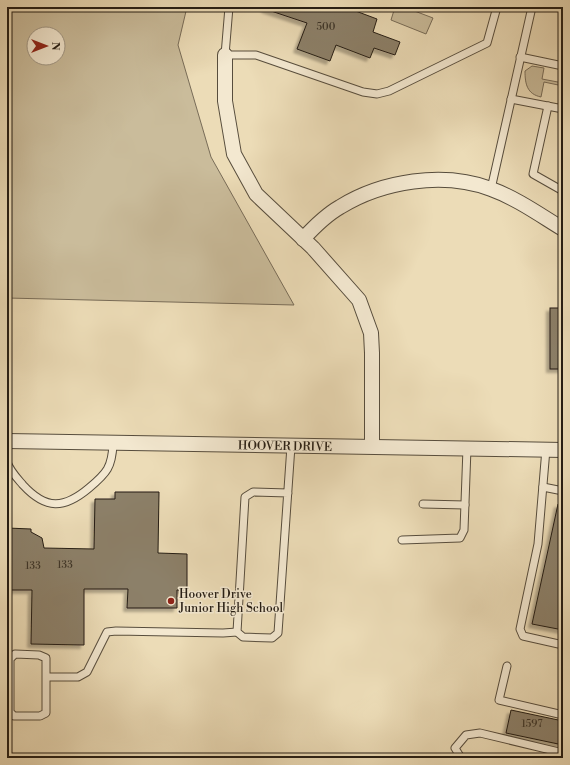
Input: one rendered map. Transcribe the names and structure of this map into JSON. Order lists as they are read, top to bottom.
{
  "streets": {
    "street": ["HOOVER DRIVE"]
  },
  "places": ["Hoover Drive Junior High School"],
  "house_numbers": [
    "500",
    "133",
    "133",
    "1597"
  ],
  "north": "right"
}
